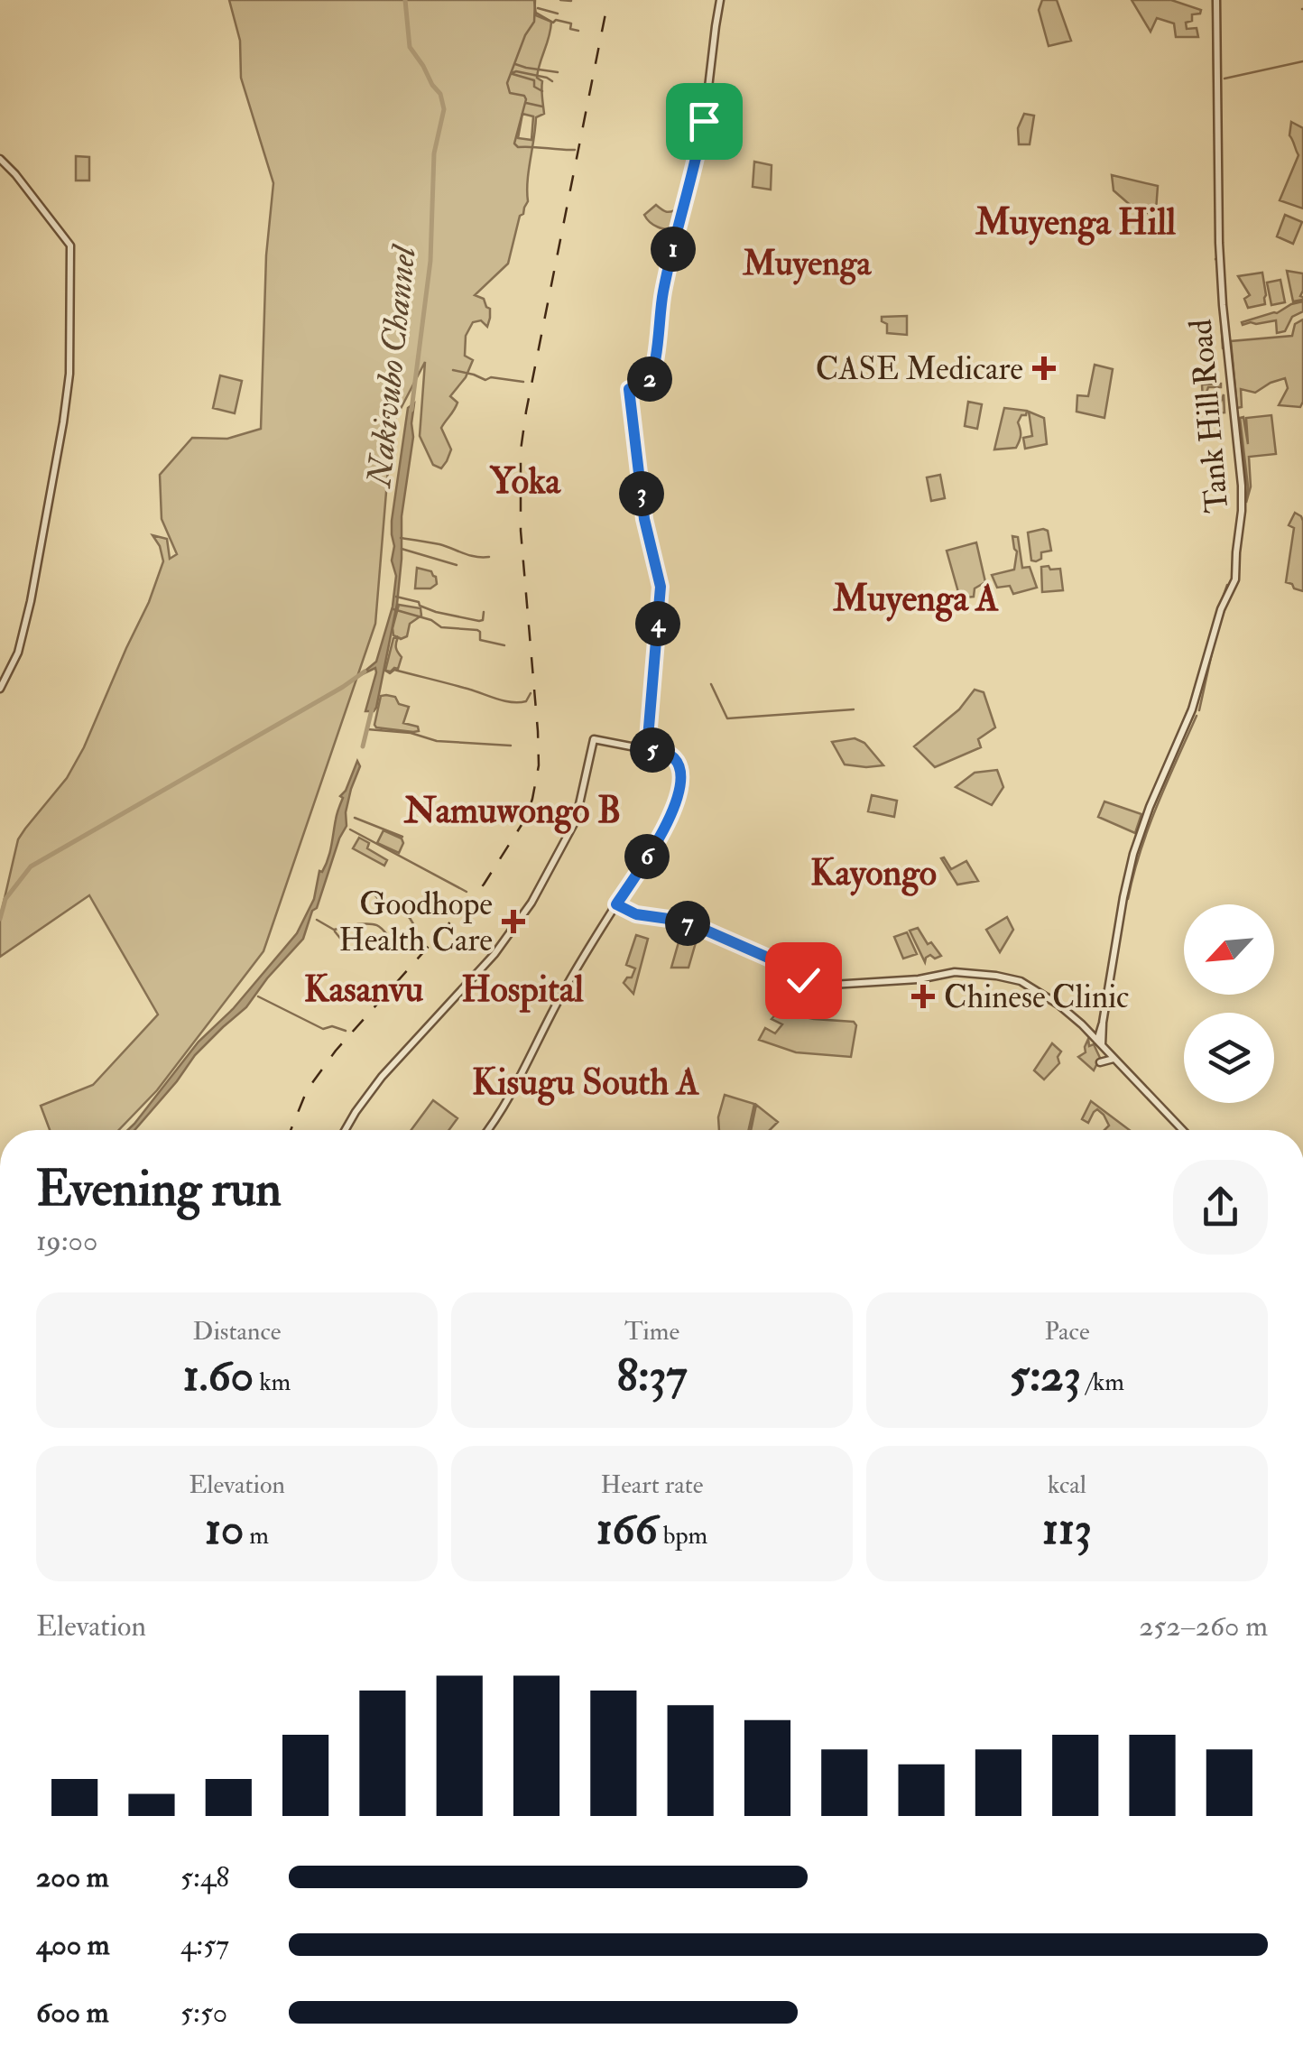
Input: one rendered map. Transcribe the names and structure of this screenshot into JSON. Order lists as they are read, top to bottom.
{
  "streets": {
    "street": ["Tank Hill Road"]
  },
  "districts": [
    "Muyenga Hill",
    "Muyenga",
    "Yoka",
    "Muyenga A",
    "Namuwongo B",
    "Kayongo",
    "Kasanvu",
    "Hospital",
    "Kisugu South A"
  ],
  "water": ["Nakivubo Channel"],
  "places": {
    "health": ["CASE Medicare", "Goodhope Health Care", "Chinese Clinic"]
  },
  "north": "bottom left",
  "page": {
    "pins": [
      "1",
      "2",
      "3",
      "4",
      "5",
      "6",
      "7"
    ],
    "heading": ["Evening run", "19:00"],
    "stats": [
      ["Distance", "1.60 km"],
      ["Time", "8:37"],
      ["Pace", "5:23 /km"],
      ["Elevation", "10 m"],
      ["Heart rate", "166 bpm"],
      ["kcal", "113"]
    ],
    "chart": ["Elevation", "252–260 m"],
    "list": [
      {
        "name": "200 m",
        "note": "5:48"
      },
      {
        "name": "400 m",
        "note": "4:57"
      },
      {
        "name": "600 m",
        "note": "5:50"
      }
    ]
  }
}
